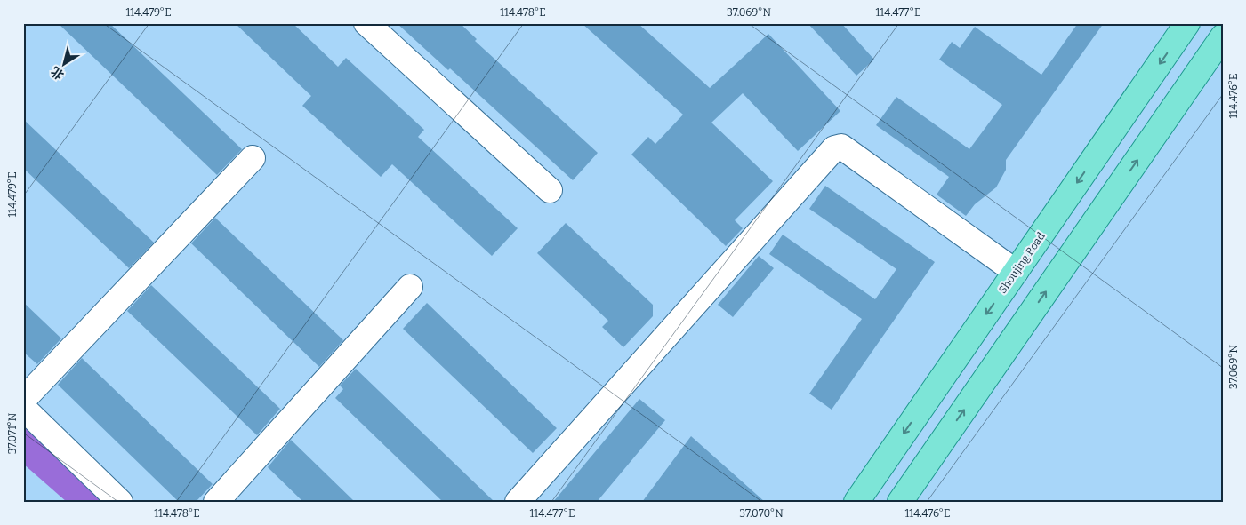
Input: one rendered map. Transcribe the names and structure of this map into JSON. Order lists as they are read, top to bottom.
{
  "streets": {
    "main road": ["Shoujing Road"]
  },
  "north": "bottom left",
  "coordinates": [
    "114.479°E",
    "114.478°E",
    "37.069°N",
    "114.477°E",
    "114.476°E",
    "37.071°N",
    "37.070°N"
  ]
}
